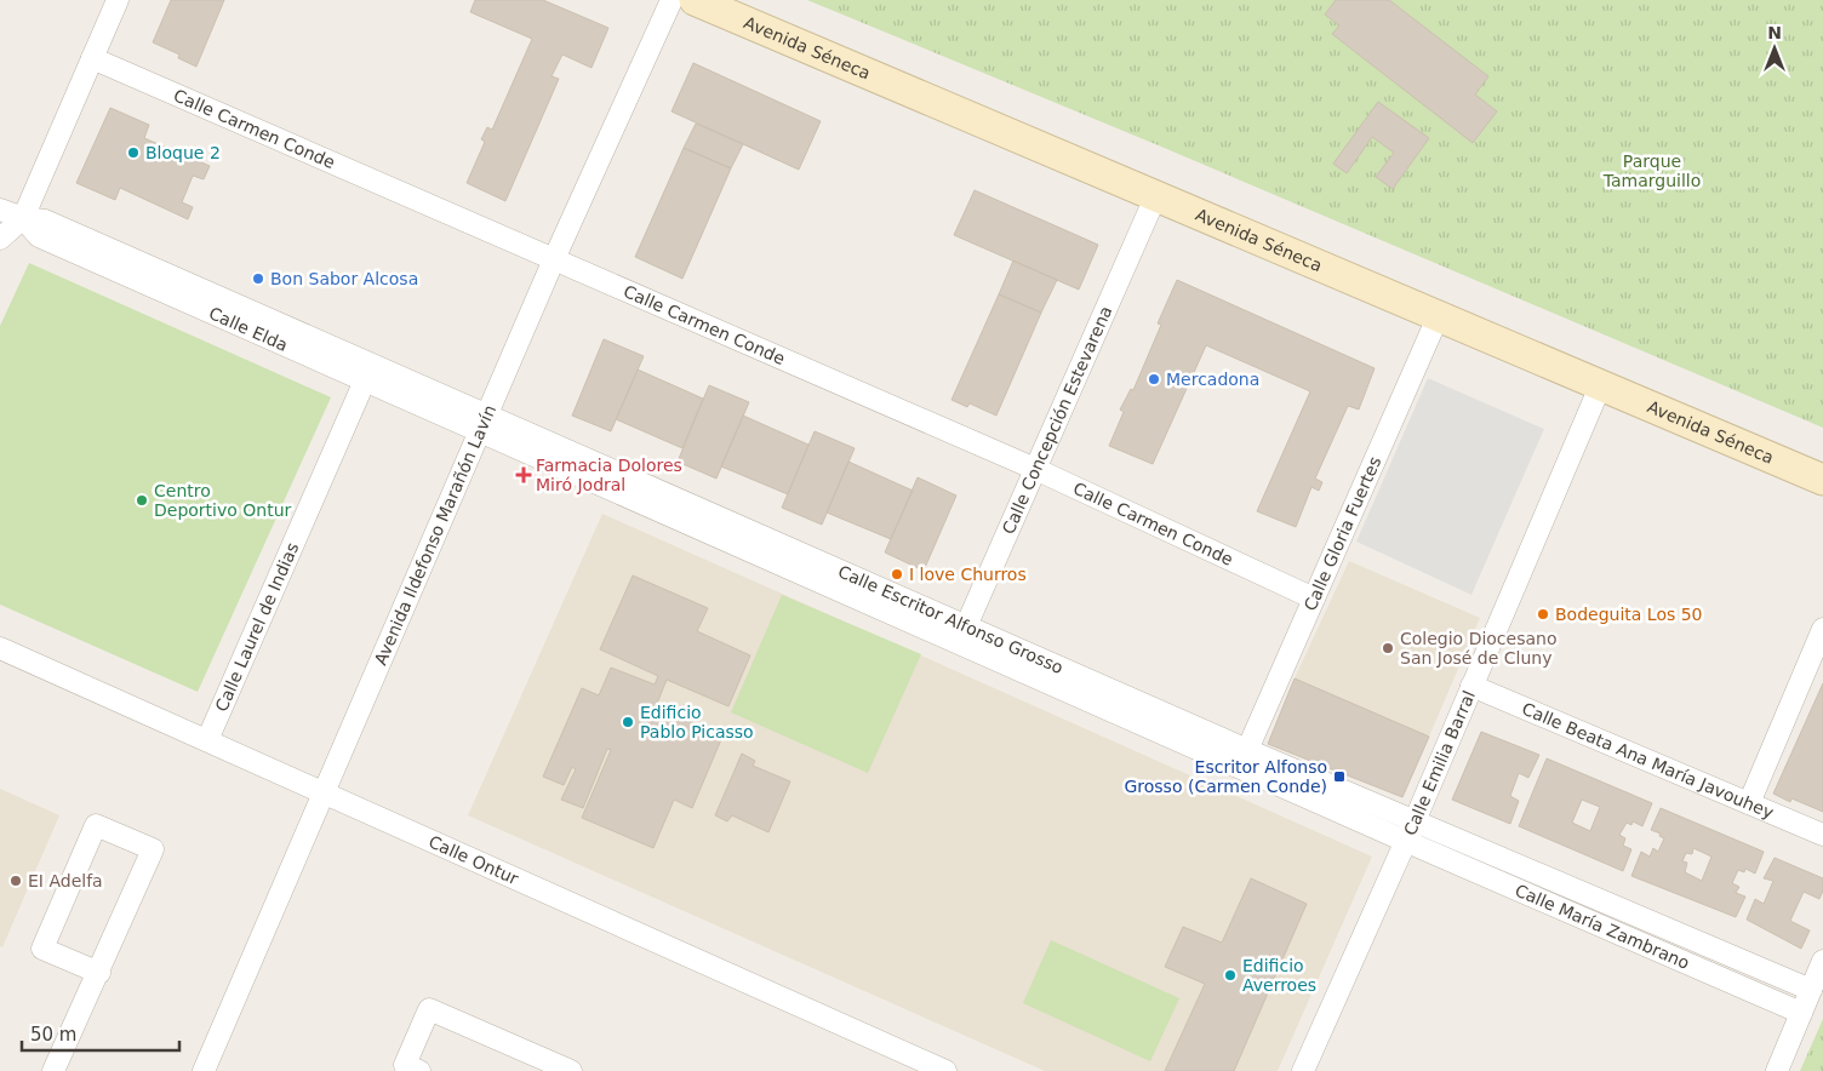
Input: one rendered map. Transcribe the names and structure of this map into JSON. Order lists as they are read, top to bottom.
{
  "streets": {
    "street": [
      "Avenida Séneca",
      "Calle Carmen Conde",
      "Calle Elda",
      "Calle Concepción Estevarena",
      "Calle Gloria Fuertes",
      "Avenida Ildefonso Marañón Lavín",
      "Calle Escritor Alfonso Grosso",
      "Calle Laurel de Indias",
      "Calle Beata Ana María Javouhey",
      "Calle Emilia Barral",
      "Calle Ontur",
      "Calle María Zambrano"
    ]
  },
  "crossings": [
    ["Avenida Séneca", "Calle Concepción Estevarena"],
    ["Avenida Séneca", "Calle Gloria Fuertes"],
    ["Avenida Séneca", "Calle Emilia Barral"],
    ["Calle Carmen Conde", "Calle Concepción Estevarena"],
    ["Calle Carmen Conde", "Calle Gloria Fuertes"],
    ["Calle Carmen Conde", "Avenida Ildefonso Marañón Lavín"],
    ["Calle Elda", "Avenida Ildefonso Marañón Lavín"],
    ["Calle Elda", "Calle Escritor Alfonso Grosso"],
    ["Calle Elda", "Calle Laurel de Indias"],
    ["Calle Concepción Estevarena", "Calle Escritor Alfonso Grosso"],
    ["Calle Gloria Fuertes", "Calle Escritor Alfonso Grosso"],
    ["Avenida Ildefonso Marañón Lavín", "Calle Escritor Alfonso Grosso"],
    ["Avenida Ildefonso Marañón Lavín", "Calle Ontur"],
    ["Calle Escritor Alfonso Grosso", "Calle Emilia Barral"],
    ["Calle Escritor Alfonso Grosso", "Calle María Zambrano"],
    ["Calle Laurel de Indias", "Calle Ontur"],
    ["Calle Beata Ana María Javouhey", "Calle Emilia Barral"],
    ["Calle Emilia Barral", "Calle María Zambrano"]
  ],
  "parks": ["Parque Tamarguillo"],
  "places": {
    "other": [
      "Bloque 2",
      "Bon Sabor Alcosa",
      "Mercadona",
      "Centro Deportivo Ontur",
      "I love Churros",
      "Bodeguita Los 50",
      "Colegio Diocesano San José de Cluny",
      "Edificio Pablo Picasso",
      "EI Adelfa",
      "Edificio Averroes"
    ],
    "health": ["Farmacia Dolores Miró Jodral"],
    "transit": ["Escritor Alfonso Grosso (Carmen Conde)"]
  },
  "scale_bar": "50 m",
  "north": "top"
}
